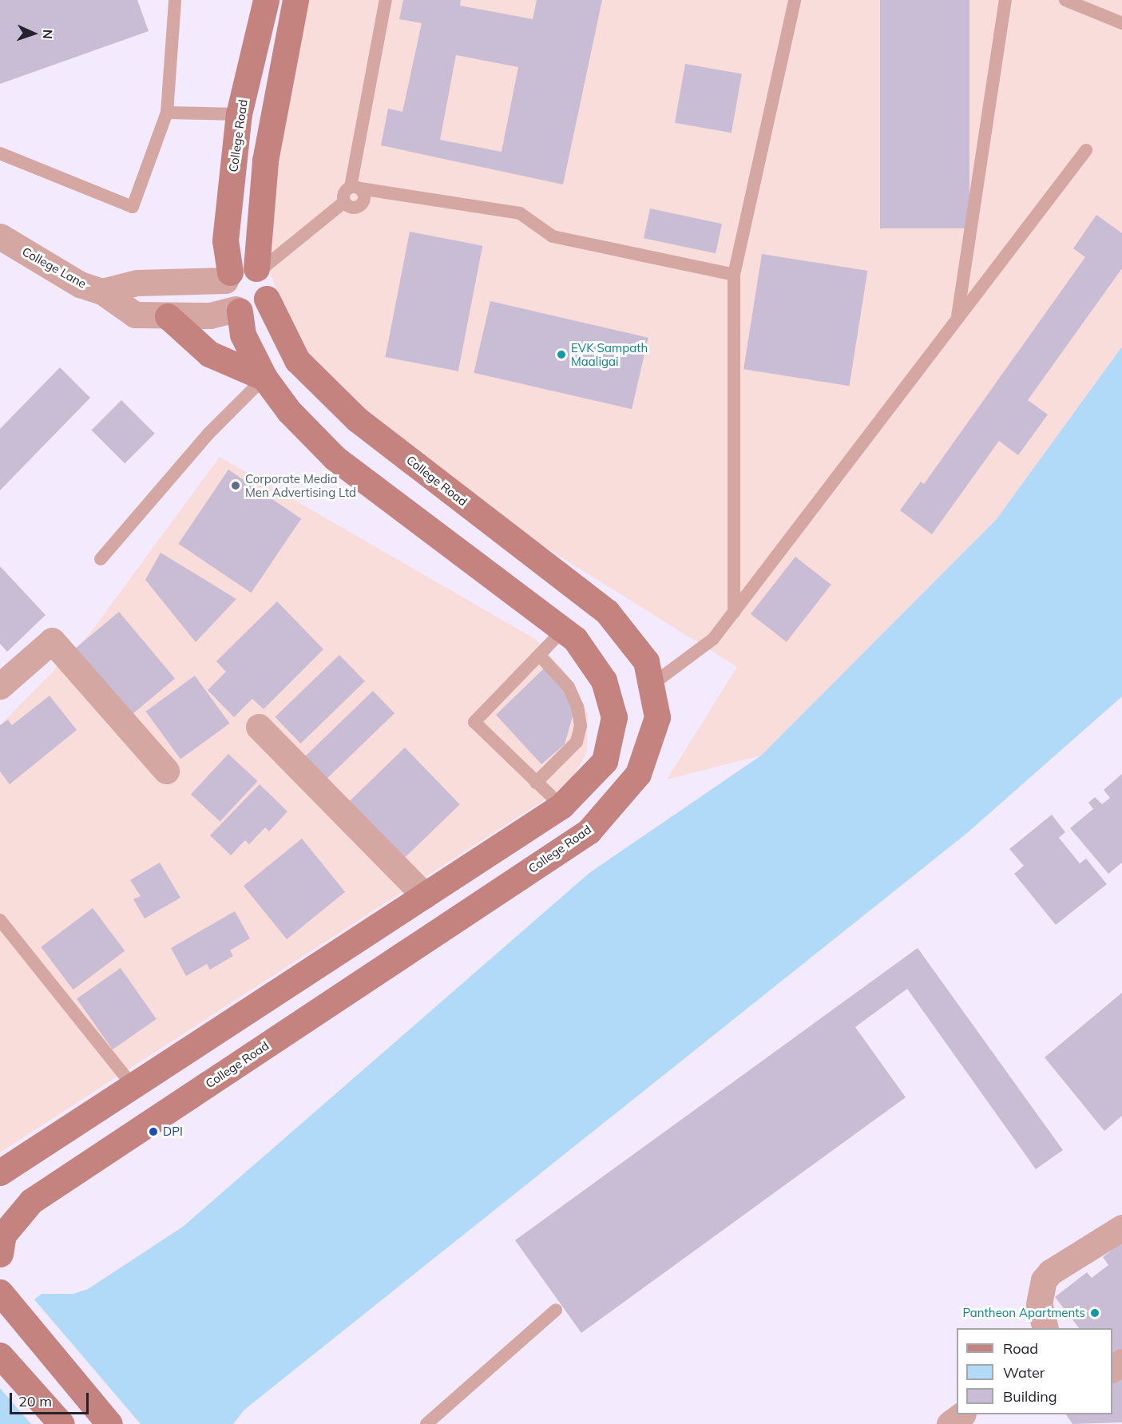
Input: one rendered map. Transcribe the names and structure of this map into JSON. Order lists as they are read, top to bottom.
{
  "streets": {
    "main road": ["College Road"],
    "street": ["College Lane"]
  },
  "crossings": [
    ["College Road", "College Lane"]
  ],
  "places": [
    "EVK Sampath Maaligai",
    "Corporate Media Men Advertising Ltd",
    "DPI",
    "Pantheon Apartments"
  ],
  "legend": ["Road", "Water", "Building"],
  "scale_bar": "20 m",
  "north": "right"
}
